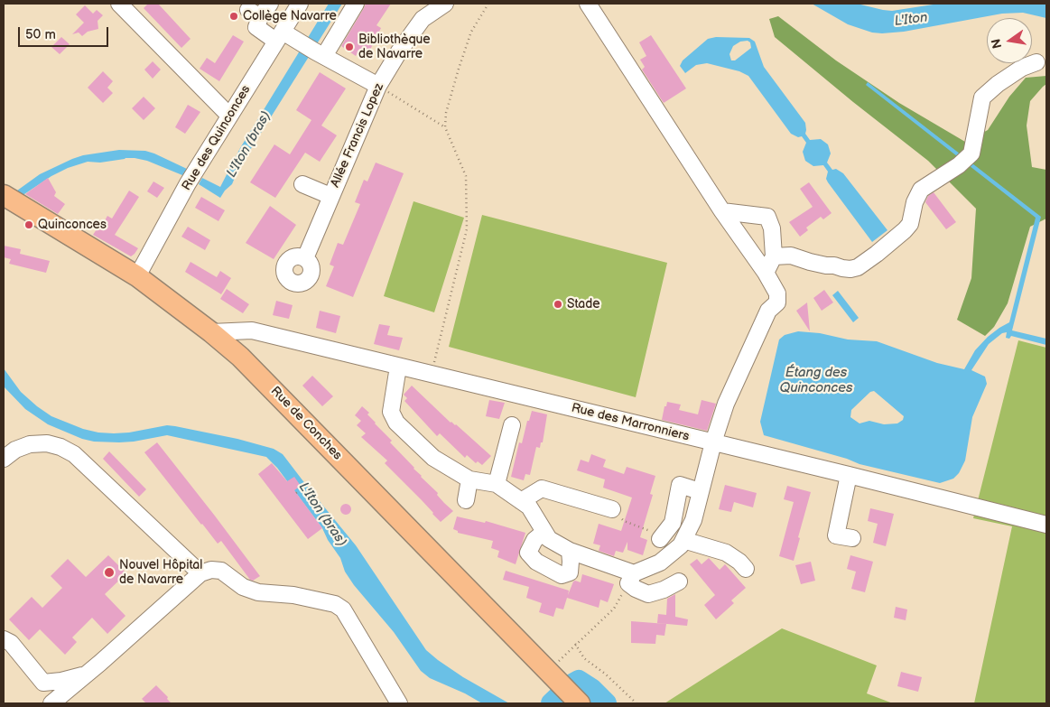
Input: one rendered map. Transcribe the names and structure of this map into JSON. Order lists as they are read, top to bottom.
{
  "streets": {
    "main road": ["Rue de Conches"],
    "street": ["Allée Francis Lopez", "Rue des Quinconces", "Rue des Marronniers"]
  },
  "crossings": [
    ["Rue des Quinconces", "Rue de Conches"],
    ["Rue des Marronniers", "Rue de Conches"]
  ],
  "water": ["L'Iton", "L'Iton (bras)", "Étang des Quinconces"],
  "places": [
    "Collège Navarre",
    "Bibliothèque de Navarre",
    "Quinconces",
    "Stade",
    "Nouvel Hôpital de Navarre"
  ],
  "scale_bar": "50 m",
  "north": "left"
}
